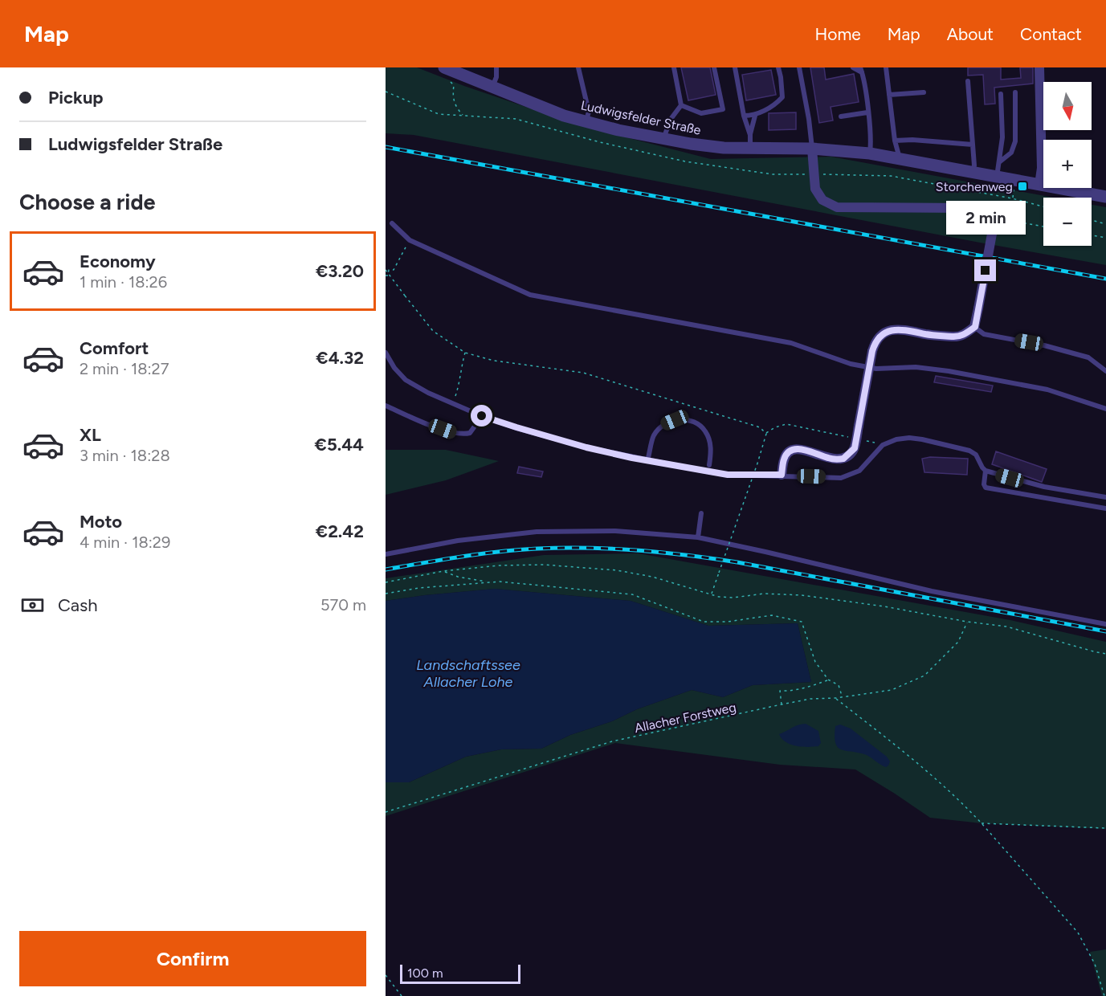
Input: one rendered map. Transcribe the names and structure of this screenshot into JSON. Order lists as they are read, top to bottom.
{
  "streets": {
    "street": ["Ludwigsfelder Straße"],
    "path": ["Allacher Forstweg"]
  },
  "water": ["Landschaftssee Allacher Lohe"],
  "places": {
    "transit": ["Storchenweg"]
  },
  "scale_bar": "100 m",
  "north": "bottom",
  "page": {
    "header": "Map",
    "nav": [
      "Home",
      "Map",
      "About",
      "Contact"
    ],
    "banner": ["Pickup", "Ludwigsfelder Straße"],
    "map_buttons": ["+", "−"],
    "heading": "Choose a ride",
    "bubble": "2 min",
    "list": [
      {
        "name": "Economy",
        "note": "1 min · 18:26",
        "value": "€3.20"
      },
      {
        "name": "Comfort",
        "note": "2 min · 18:27",
        "value": "€4.32"
      },
      {
        "name": "XL",
        "note": "3 min · 18:28",
        "value": "€5.44"
      },
      {
        "name": "Moto",
        "note": "4 min · 18:29",
        "value": "€2.42"
      }
    ],
    "pay": ["Cash", "570 m"],
    "buttons": "Confirm",
    "scale": "100 m"
  }
}
